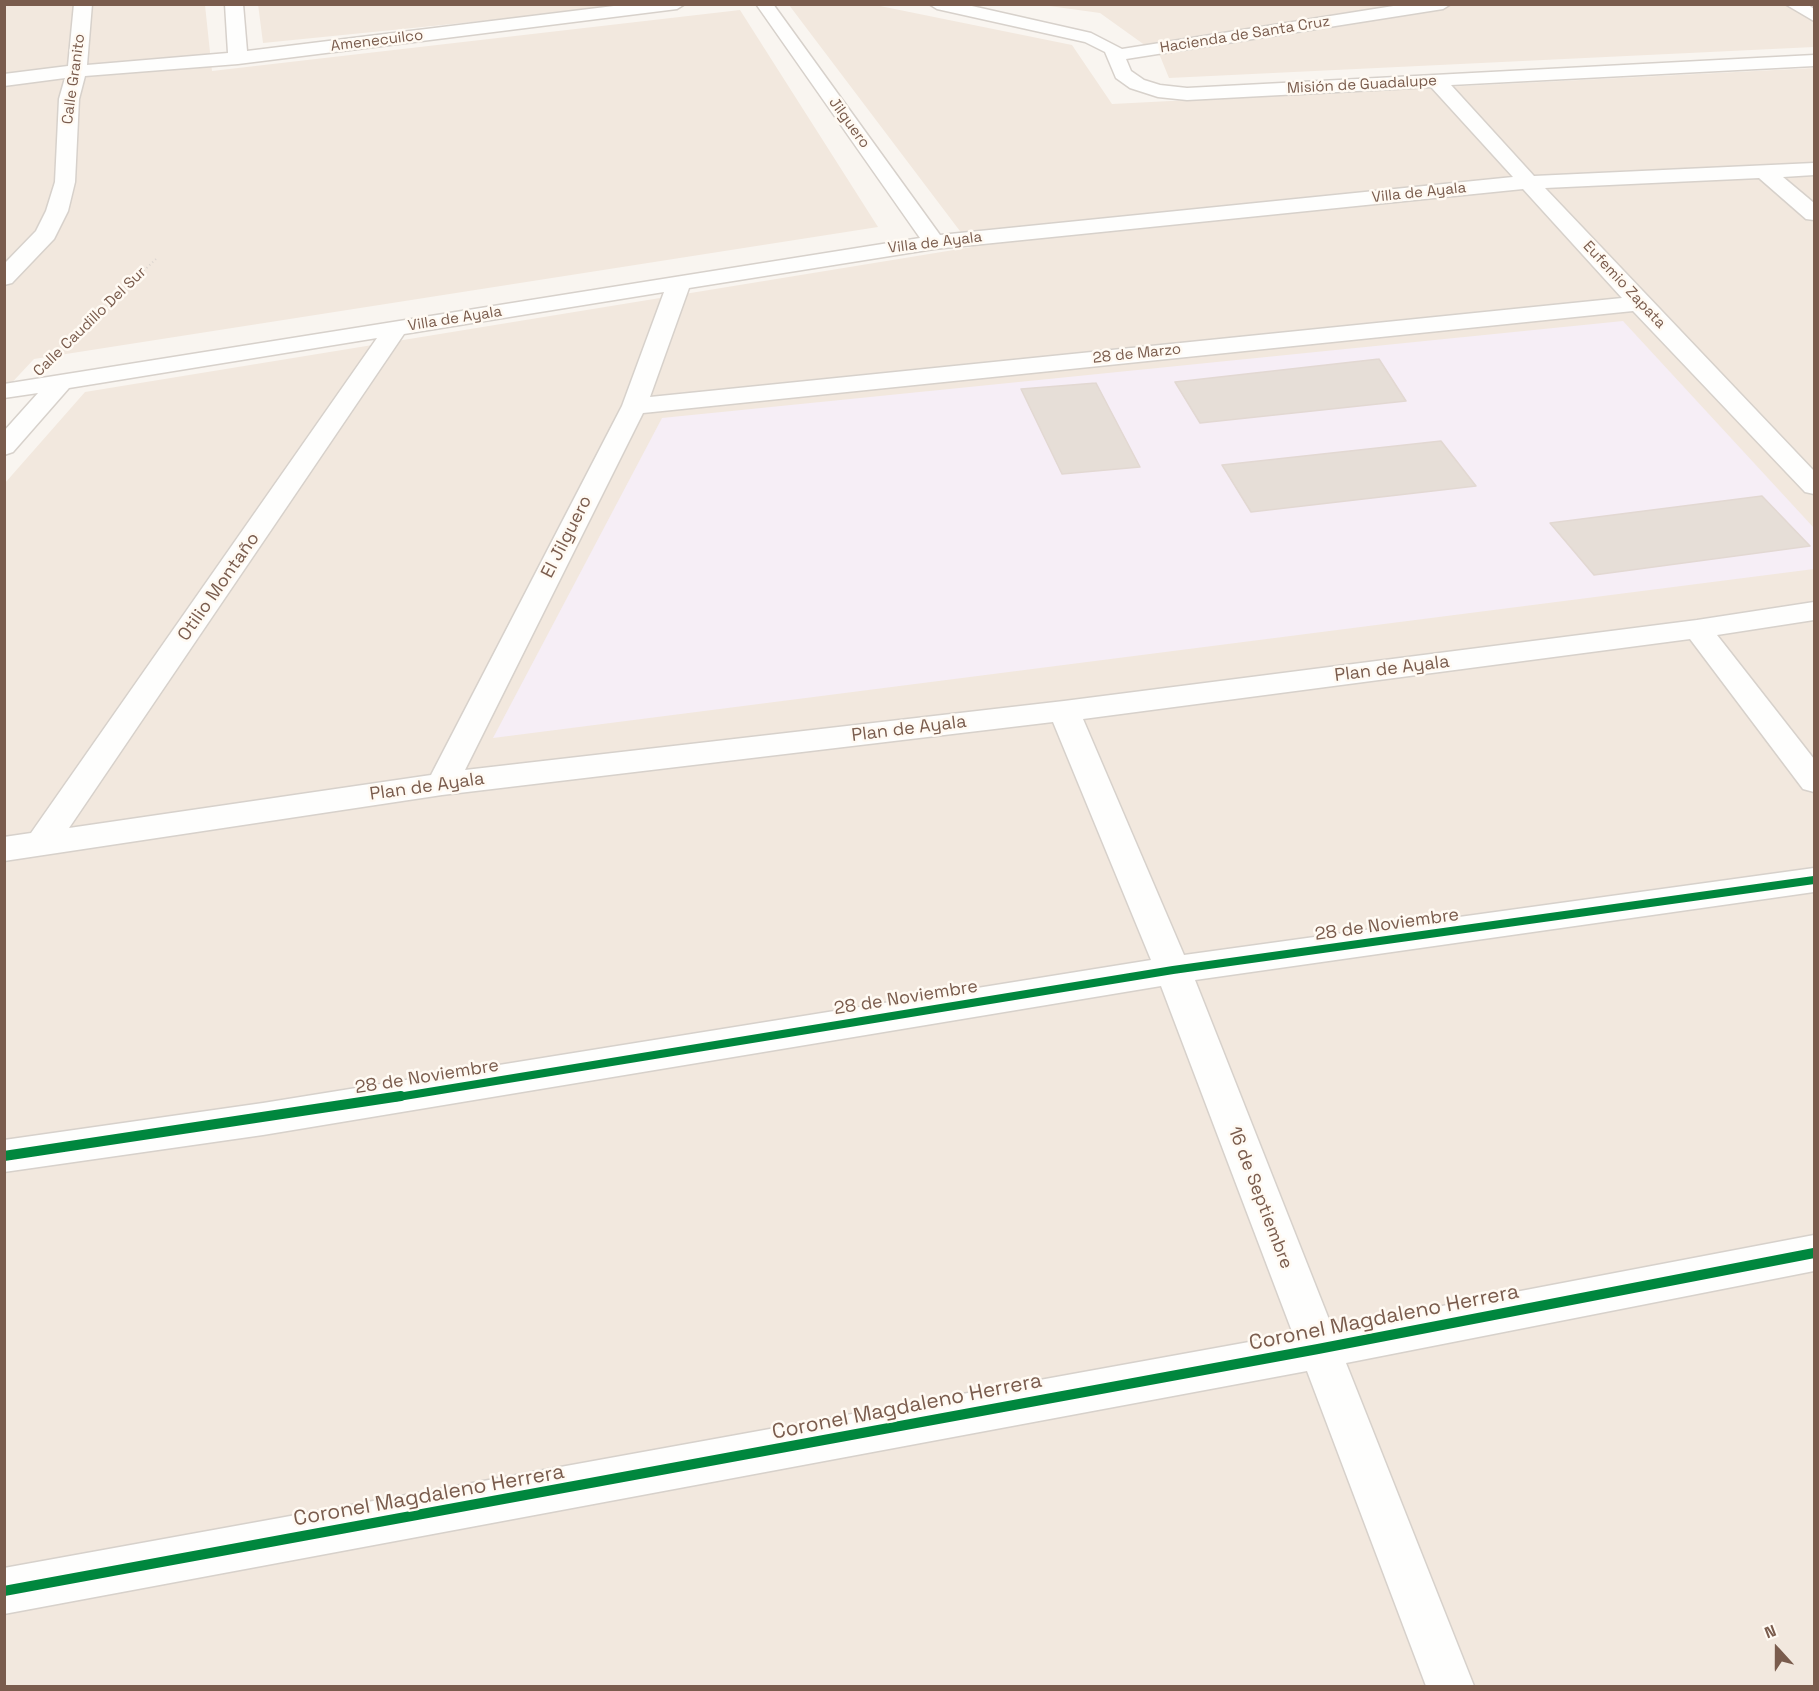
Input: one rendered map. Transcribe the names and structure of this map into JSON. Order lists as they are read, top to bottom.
{
  "streets": {
    "street": [
      "Hacienda de Santa Cruz",
      "Amenecuilco",
      "Calle Granito",
      "Misión de Guadalupe",
      "Jilguero",
      "Villa de Ayala",
      "Eufemio Zapata",
      "Calle Caudillo Del Sur",
      "28 de Marzo",
      "El Jilguero",
      "Otilio Montaño",
      "Plan de Ayala",
      "28 de Noviembre",
      "16 de Septiembre",
      "Coronel Magdaleno Herrera"
    ]
  },
  "crossings": [
    ["Hacienda de Santa Cruz", "Misión de Guadalupe"],
    ["Amenecuilco", "Calle Granito"],
    ["Misión de Guadalupe", "Eufemio Zapata"],
    ["Jilguero", "Villa de Ayala"],
    ["Villa de Ayala", "Eufemio Zapata"],
    ["Villa de Ayala", "Calle Caudillo Del Sur"],
    ["Villa de Ayala", "El Jilguero"],
    ["Villa de Ayala", "Otilio Montaño"],
    ["Eufemio Zapata", "28 de Marzo"],
    ["28 de Marzo", "El Jilguero"],
    ["El Jilguero", "Plan de Ayala"],
    ["Otilio Montaño", "Plan de Ayala"],
    ["Plan de Ayala", "16 de Septiembre"],
    ["28 de Noviembre", "16 de Septiembre"],
    ["16 de Septiembre", "Coronel Magdaleno Herrera"]
  ],
  "north": "top"
}
